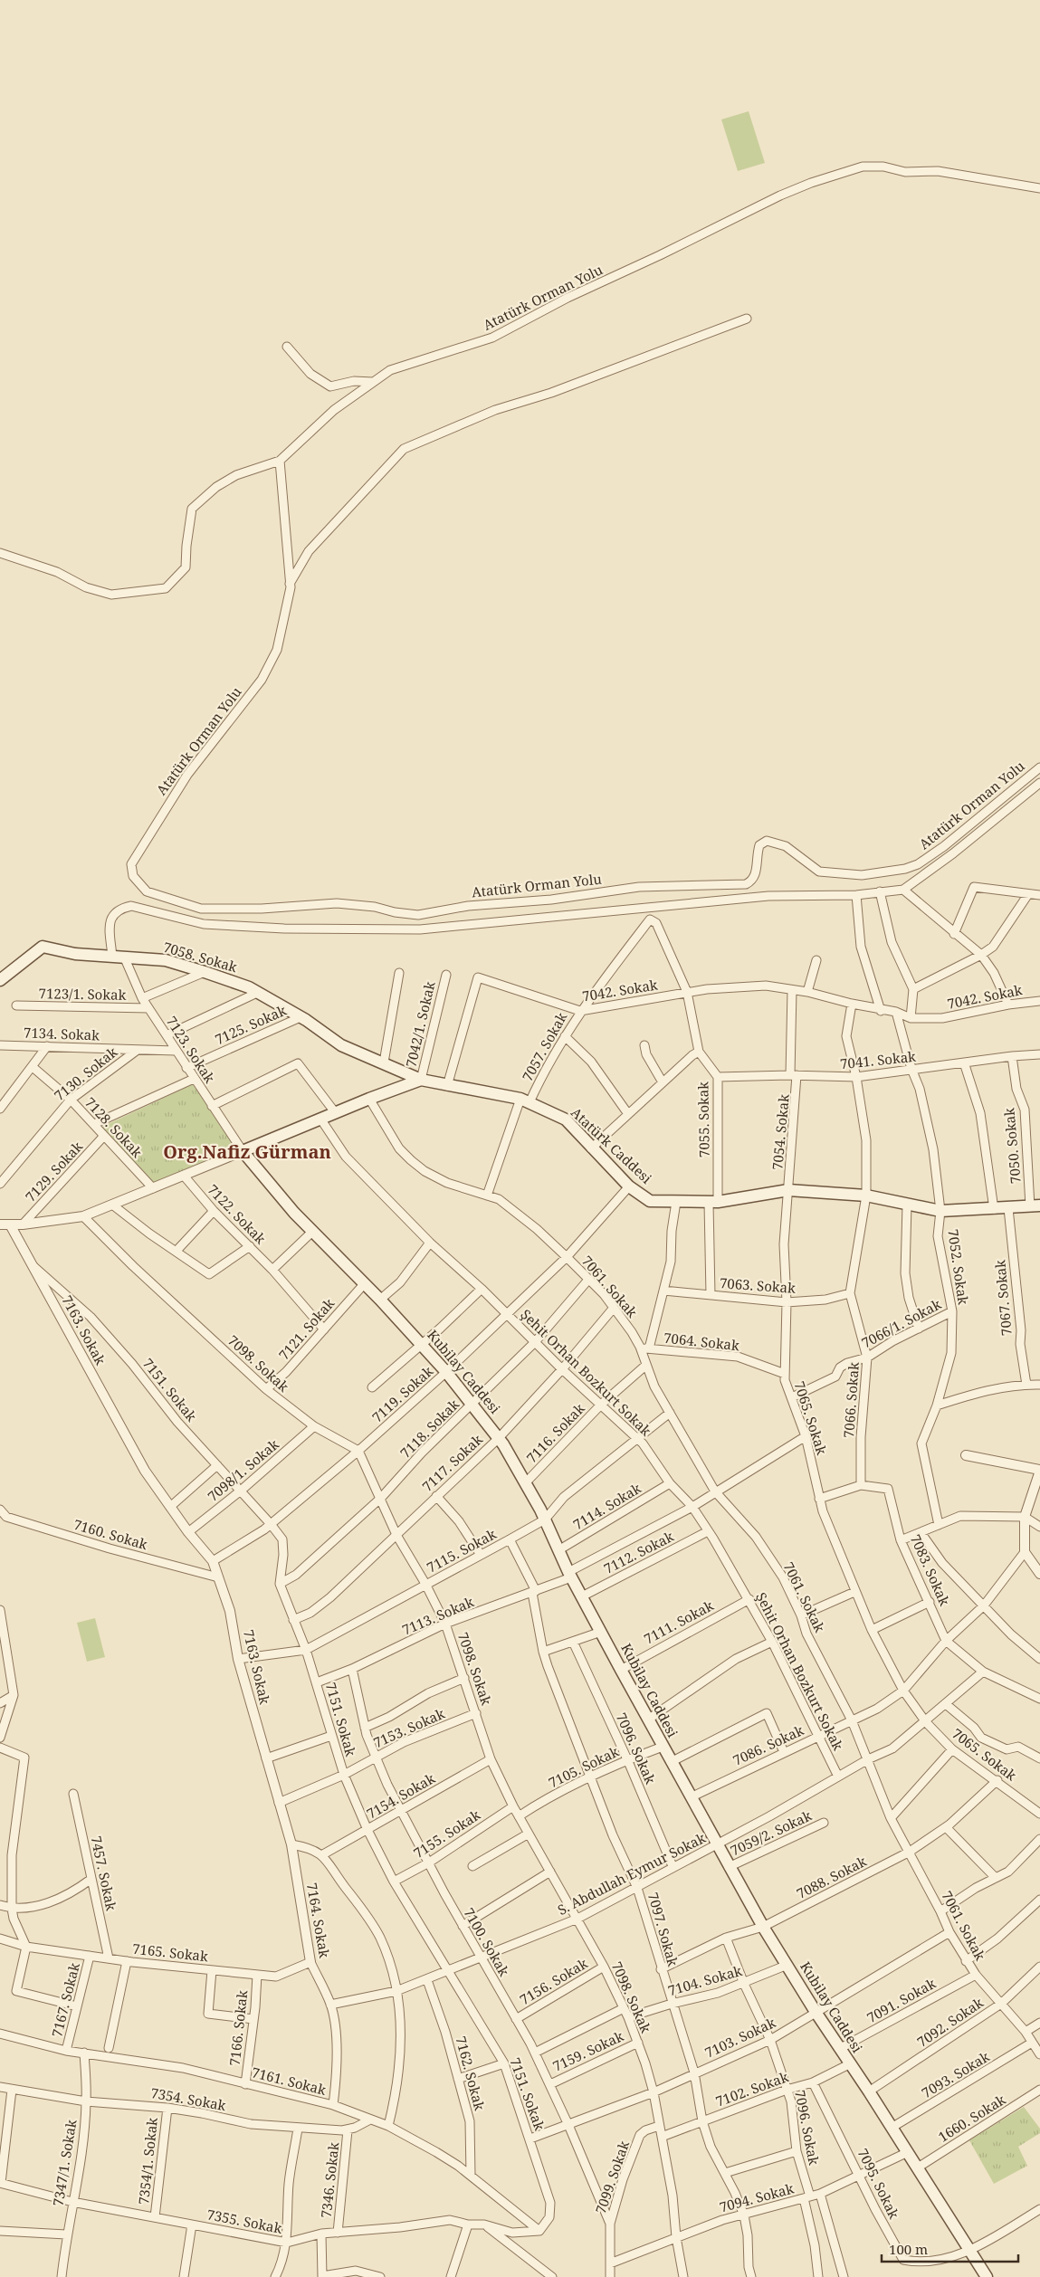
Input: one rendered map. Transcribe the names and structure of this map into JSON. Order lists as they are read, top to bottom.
{
  "streets": {
    "main road": ["7058. Sokak", "Atatürk Caddesi", "Kubilay Caddesi"],
    "street": [
      "Atatürk Orman Yolu",
      "7042. Sokak",
      "7123/1. Sokak",
      "7042/1. Sokak",
      "7125. Sokak",
      "7134. Sokak",
      "7057. Sokak",
      "7123. Sokak",
      "7041. Sokak",
      "7130. Sokak",
      "7055. Sokak",
      "7128. Sokak",
      "7054. Sokak",
      "7050. Sokak",
      "7129. Sokak",
      "7122. Sokak",
      "7052. Sokak",
      "7063. Sokak",
      "7061. Sokak",
      "7067. Sokak",
      "7066/1. Sokak",
      "7121. Sokak",
      "7163. Sokak",
      "7064. Sokak",
      "7098. Sokak",
      "Şehit Orhan Bozkurt Sokak",
      "7151. Sokak",
      "7119. Sokak",
      "7066. Sokak",
      "7065. Sokak",
      "7118. Sokak",
      "7116. Sokak",
      "7117. Sokak",
      "7098/1. Sokak",
      "7114. Sokak",
      "7160. Sokak",
      "7115. Sokak",
      "7112. Sokak",
      "7083. Sokak",
      "7113. Sokak",
      "7111. Sokak",
      "7153. Sokak",
      "7086. Sokak",
      "7096. Sokak",
      "7105. Sokak",
      "7154. Sokak",
      "7059/2. Sokak",
      "7155. Sokak",
      "7457. Sokak",
      "S. Abdullah Eymur Sokak",
      "7088. Sokak",
      "7164. Sokak",
      "7097. Sokak",
      "7100. Sokak",
      "7165. Sokak",
      "7104. Sokak",
      "7156. Sokak",
      "7167. Sokak",
      "7091. Sokak",
      "7092. Sokak",
      "7166. Sokak",
      "7103. Sokak",
      "7159. Sokak",
      "7162. Sokak",
      "7093. Sokak",
      "7161. Sokak",
      "7102. Sokak",
      "7354. Sokak",
      "1660. Sokak",
      "7354/1. Sokak",
      "7347/1. Sokak",
      "7099. Sokak",
      "7346. Sokak",
      "7095. Sokak",
      "7094. Sokak",
      "7355. Sokak"
    ]
  },
  "crossings": [
    ["7058. Sokak", "7042/1. Sokak"],
    ["7058. Sokak", "7125. Sokak"],
    ["7058. Sokak", "7123. Sokak"],
    ["7058. Sokak", "Atatürk Caddesi"],
    ["7042. Sokak", "7057. Sokak"],
    ["7042. Sokak", "7055. Sokak"],
    ["7042. Sokak", "7054. Sokak"],
    ["7042. Sokak", "Atatürk Caddesi"],
    ["7042. Sokak", "7052. Sokak"],
    ["7042. Sokak", "7066. Sokak"],
    ["7123/1. Sokak", "7123. Sokak"],
    ["7042/1. Sokak", "Atatürk Caddesi"],
    ["7125. Sokak", "7123. Sokak"],
    ["7134. Sokak", "7123. Sokak"],
    ["7134. Sokak", "7130. Sokak"],
    ["7057. Sokak", "7055. Sokak"],
    ["7057. Sokak", "Atatürk Caddesi"],
    ["7123. Sokak", "Kubilay Caddesi"],
    ["7041. Sokak", "7055. Sokak"],
    ["7041. Sokak", "7054. Sokak"],
    ["7041. Sokak", "7050. Sokak"],
    ["7041. Sokak", "7052. Sokak"],
    ["7041. Sokak", "7066. Sokak"],
    ["7130. Sokak", "7128. Sokak"],
    ["7055. Sokak", "Atatürk Caddesi"],
    ["7055. Sokak", "7063. Sokak"],
    ["7128. Sokak", "7129. Sokak"],
    ["7054. Sokak", "Atatürk Caddesi"],
    ["7054. Sokak", "7065. Sokak"],
    ["Atatürk Caddesi", "7050. Sokak"],
    ["Atatürk Caddesi", "7052. Sokak"],
    ["Atatürk Caddesi", "7067. Sokak"],
    ["Atatürk Caddesi", "7119. Sokak"],
    ["Atatürk Caddesi", "7066. Sokak"],
    ["Atatürk Caddesi", "7065. Sokak"],
    ["7122. Sokak", "7121. Sokak"],
    ["7052. Sokak", "7066/1. Sokak"],
    ["7063. Sokak", "7066. Sokak"],
    ["7063. Sokak", "7065. Sokak"],
    ["7061. Sokak", "7064. Sokak"],
    ["7061. Sokak", "7119. Sokak"],
    ["7061. Sokak", "7118. Sokak"],
    ["7061. Sokak", "7116. Sokak"],
    ["7061. Sokak", "7117. Sokak"],
    ["7061. Sokak", "7115. Sokak"],
    ["7061. Sokak", "7113. Sokak"],
    ["7061. Sokak", "7086. Sokak"],
    ["7061. Sokak", "S. Abdullah Eymur Sokak"],
    ["7061. Sokak", "7088. Sokak"],
    ["7061. Sokak", "7091. Sokak"],
    ["7061. Sokak", "7092. Sokak"],
    ["7061. Sokak", "7103. Sokak"],
    ["7061. Sokak", "7093. Sokak"],
    ["7066/1. Sokak", "7066. Sokak"],
    ["7066/1. Sokak", "7065. Sokak"],
    ["7121. Sokak", "7098. Sokak"],
    ["7121. Sokak", "Kubilay Caddesi"],
    ["7163. Sokak", "7151. Sokak"],
    ["7163. Sokak", "7119. Sokak"],
    ["7163. Sokak", "7098/1. Sokak"],
    ["7163. Sokak", "7160. Sokak"],
    ["7163. Sokak", "7115. Sokak"],
    ["7163. Sokak", "7153. Sokak"],
    ["7163. Sokak", "7164. Sokak"],
    ["7064. Sokak", "7065. Sokak"],
    ["7098. Sokak", "7119. Sokak"],
    ["7098. Sokak", "7118. Sokak"],
    ["7098. Sokak", "7117. Sokak"],
    ["7098. Sokak", "7098/1. Sokak"],
    ["7098. Sokak", "7115. Sokak"],
    ["7098. Sokak", "7113. Sokak"],
    ["7098. Sokak", "7153. Sokak"],
    ["7098. Sokak", "7105. Sokak"],
    ["7098. Sokak", "7154. Sokak"],
    ["7098. Sokak", "7155. Sokak"],
    ["7098. Sokak", "S. Abdullah Eymur Sokak"],
    ["7098. Sokak", "7104. Sokak"],
    ["7098. Sokak", "7156. Sokak"],
    ["7098. Sokak", "7103. Sokak"],
    ["7098. Sokak", "7159. Sokak"],
    ["7098. Sokak", "7102. Sokak"],
    ["7098. Sokak", "7099. Sokak"],
    ["7098. Sokak", "7094. Sokak"],
    ["Kubilay Caddesi", "7119. Sokak"],
    ["Kubilay Caddesi", "7118. Sokak"],
    ["Kubilay Caddesi", "7116. Sokak"],
    ["Kubilay Caddesi", "7117. Sokak"],
    ["Kubilay Caddesi", "7114. Sokak"],
    ["Kubilay Caddesi", "7115. Sokak"],
    ["Kubilay Caddesi", "7112. Sokak"],
    ["Kubilay Caddesi", "7113. Sokak"],
    ["Kubilay Caddesi", "7111. Sokak"],
    ["Kubilay Caddesi", "7086. Sokak"],
    ["Kubilay Caddesi", "7105. Sokak"],
    ["Kubilay Caddesi", "7059/2. Sokak"],
    ["Kubilay Caddesi", "S. Abdullah Eymur Sokak"],
    ["Kubilay Caddesi", "7088. Sokak"],
    ["Kubilay Caddesi", "7104. Sokak"],
    ["Kubilay Caddesi", "7091. Sokak"],
    ["Kubilay Caddesi", "7092. Sokak"],
    ["Kubilay Caddesi", "7103. Sokak"],
    ["Kubilay Caddesi", "7093. Sokak"],
    ["Kubilay Caddesi", "7102. Sokak"],
    ["Kubilay Caddesi", "1660. Sokak"],
    ["Kubilay Caddesi", "7095. Sokak"],
    ["Kubilay Caddesi", "7094. Sokak"],
    ["Şehit Orhan Bozkurt Sokak", "7119. Sokak"],
    ["Şehit Orhan Bozkurt Sokak", "7118. Sokak"],
    ["Şehit Orhan Bozkurt Sokak", "7116. Sokak"],
    ["Şehit Orhan Bozkurt Sokak", "7117. Sokak"],
    ["Şehit Orhan Bozkurt Sokak", "7114. Sokak"],
    ["Şehit Orhan Bozkurt Sokak", "7115. Sokak"],
    ["Şehit Orhan Bozkurt Sokak", "7112. Sokak"],
    ["Şehit Orhan Bozkurt Sokak", "7113. Sokak"],
    ["Şehit Orhan Bozkurt Sokak", "7111. Sokak"],
    ["Şehit Orhan Bozkurt Sokak", "7086. Sokak"],
    ["Şehit Orhan Bozkurt Sokak", "S. Abdullah Eymur Sokak"],
    ["7151. Sokak", "7119. Sokak"],
    ["7151. Sokak", "7118. Sokak"],
    ["7151. Sokak", "7117. Sokak"],
    ["7151. Sokak", "7098/1. Sokak"],
    ["7151. Sokak", "7115. Sokak"],
    ["7151. Sokak", "7113. Sokak"],
    ["7151. Sokak", "7153. Sokak"],
    ["7151. Sokak", "7154. Sokak"],
    ["7151. Sokak", "7155. Sokak"],
    ["7151. Sokak", "S. Abdullah Eymur Sokak"],
    ["7151. Sokak", "7103. Sokak"],
    ["7151. Sokak", "7161. Sokak"],
    ["7151. Sokak", "7355. Sokak"],
    ["7066. Sokak", "7083. Sokak"],
    ["7065. Sokak", "7113. Sokak"],
    ["7065. Sokak", "7086. Sokak"],
    ["7065. Sokak", "S. Abdullah Eymur Sokak"],
    ["7065. Sokak", "7088. Sokak"],
    ["7115. Sokak", "7097. Sokak"],
    ["7083. Sokak", "7086. Sokak"],
    ["7113. Sokak", "7097. Sokak"],
    ["7113. Sokak", "7100. Sokak"],
    ["7153. Sokak", "7100. Sokak"],
    ["7096. Sokak", "7105. Sokak"],
    ["7096. Sokak", "S. Abdullah Eymur Sokak"],
    ["7096. Sokak", "7088. Sokak"],
    ["7096. Sokak", "7104. Sokak"],
    ["7096. Sokak", "7103. Sokak"],
    ["7096. Sokak", "7102. Sokak"],
    ["7096. Sokak", "7094. Sokak"],
    ["7105. Sokak", "7097. Sokak"],
    ["7154. Sokak", "7100. Sokak"],
    ["7155. Sokak", "7100. Sokak"],
    ["7457. Sokak", "7165. Sokak"],
    ["S. Abdullah Eymur Sokak", "7164. Sokak"],
    ["S. Abdullah Eymur Sokak", "7097. Sokak"],
    ["S. Abdullah Eymur Sokak", "7100. Sokak"],
    ["S. Abdullah Eymur Sokak", "7162. Sokak"],
    ["7088. Sokak", "7097. Sokak"],
    ["7164. Sokak", "7165. Sokak"],
    ["7164. Sokak", "7161. Sokak"],
    ["7097. Sokak", "7104. Sokak"],
    ["7097. Sokak", "7103. Sokak"],
    ["7097. Sokak", "7102. Sokak"],
    ["7097. Sokak", "7094. Sokak"],
    ["7100. Sokak", "7156. Sokak"],
    ["7100. Sokak", "7103. Sokak"],
    ["7100. Sokak", "7159. Sokak"],
    ["7100. Sokak", "7099. Sokak"],
    ["7165. Sokak", "7167. Sokak"],
    ["7165. Sokak", "7166. Sokak"],
    ["7167. Sokak", "7161. Sokak"],
    ["7166. Sokak", "7161. Sokak"],
    ["7162. Sokak", "7161. Sokak"],
    ["7161. Sokak", "7354. Sokak"],
    ["7161. Sokak", "7347/1. Sokak"],
    ["7161. Sokak", "7355. Sokak"],
    ["7102. Sokak", "7095. Sokak"],
    ["7354. Sokak", "7354/1. Sokak"],
    ["7354. Sokak", "7347/1. Sokak"],
    ["7354. Sokak", "7346. Sokak"],
    ["7354/1. Sokak", "7355. Sokak"],
    ["7347/1. Sokak", "7355. Sokak"],
    ["7099. Sokak", "7094. Sokak"],
    ["7346. Sokak", "7355. Sokak"],
    ["7095. Sokak", "7094. Sokak"]
  ],
  "districts": ["Org.Nafiz Gürman"],
  "scale_bar": "100 m"
}
